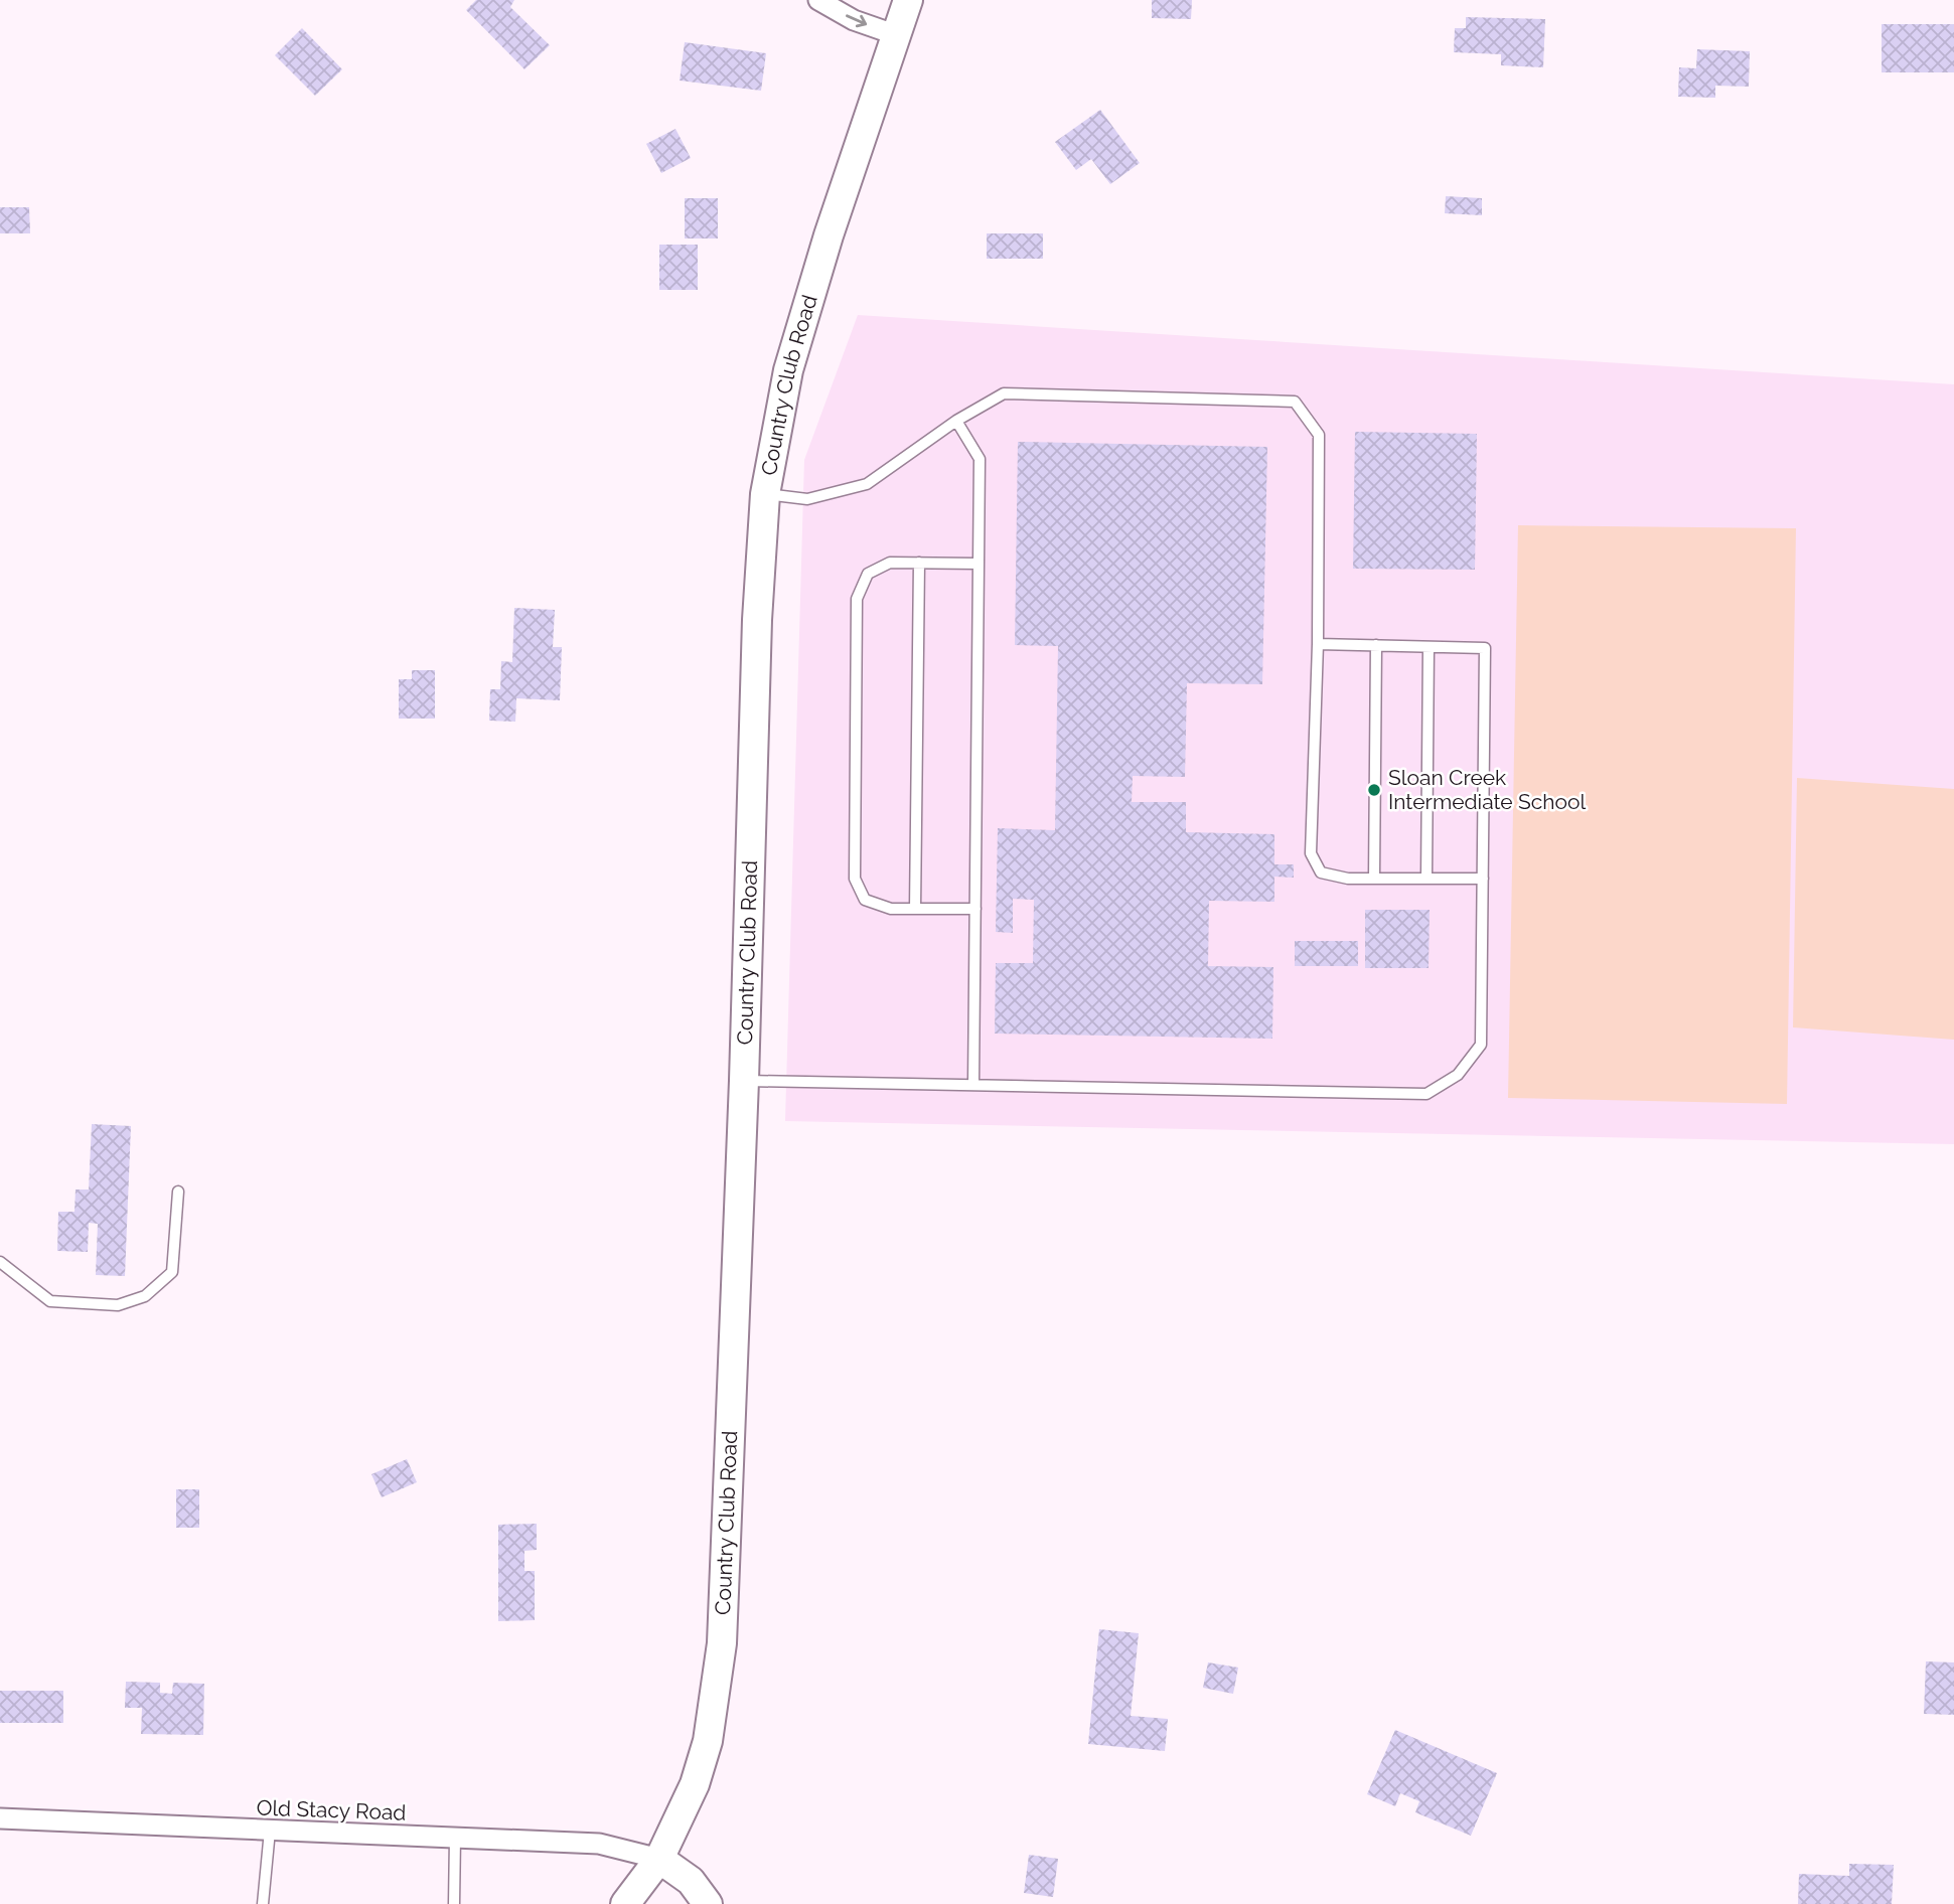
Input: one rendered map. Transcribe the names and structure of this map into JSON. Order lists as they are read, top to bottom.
{
  "streets": {
    "main road": ["Country Club Road"],
    "street": ["Old Stacy Road"]
  },
  "crossings": [
    ["Country Club Road", "Old Stacy Road"]
  ],
  "places": ["Sloan Creek Intermediate School"]
}
